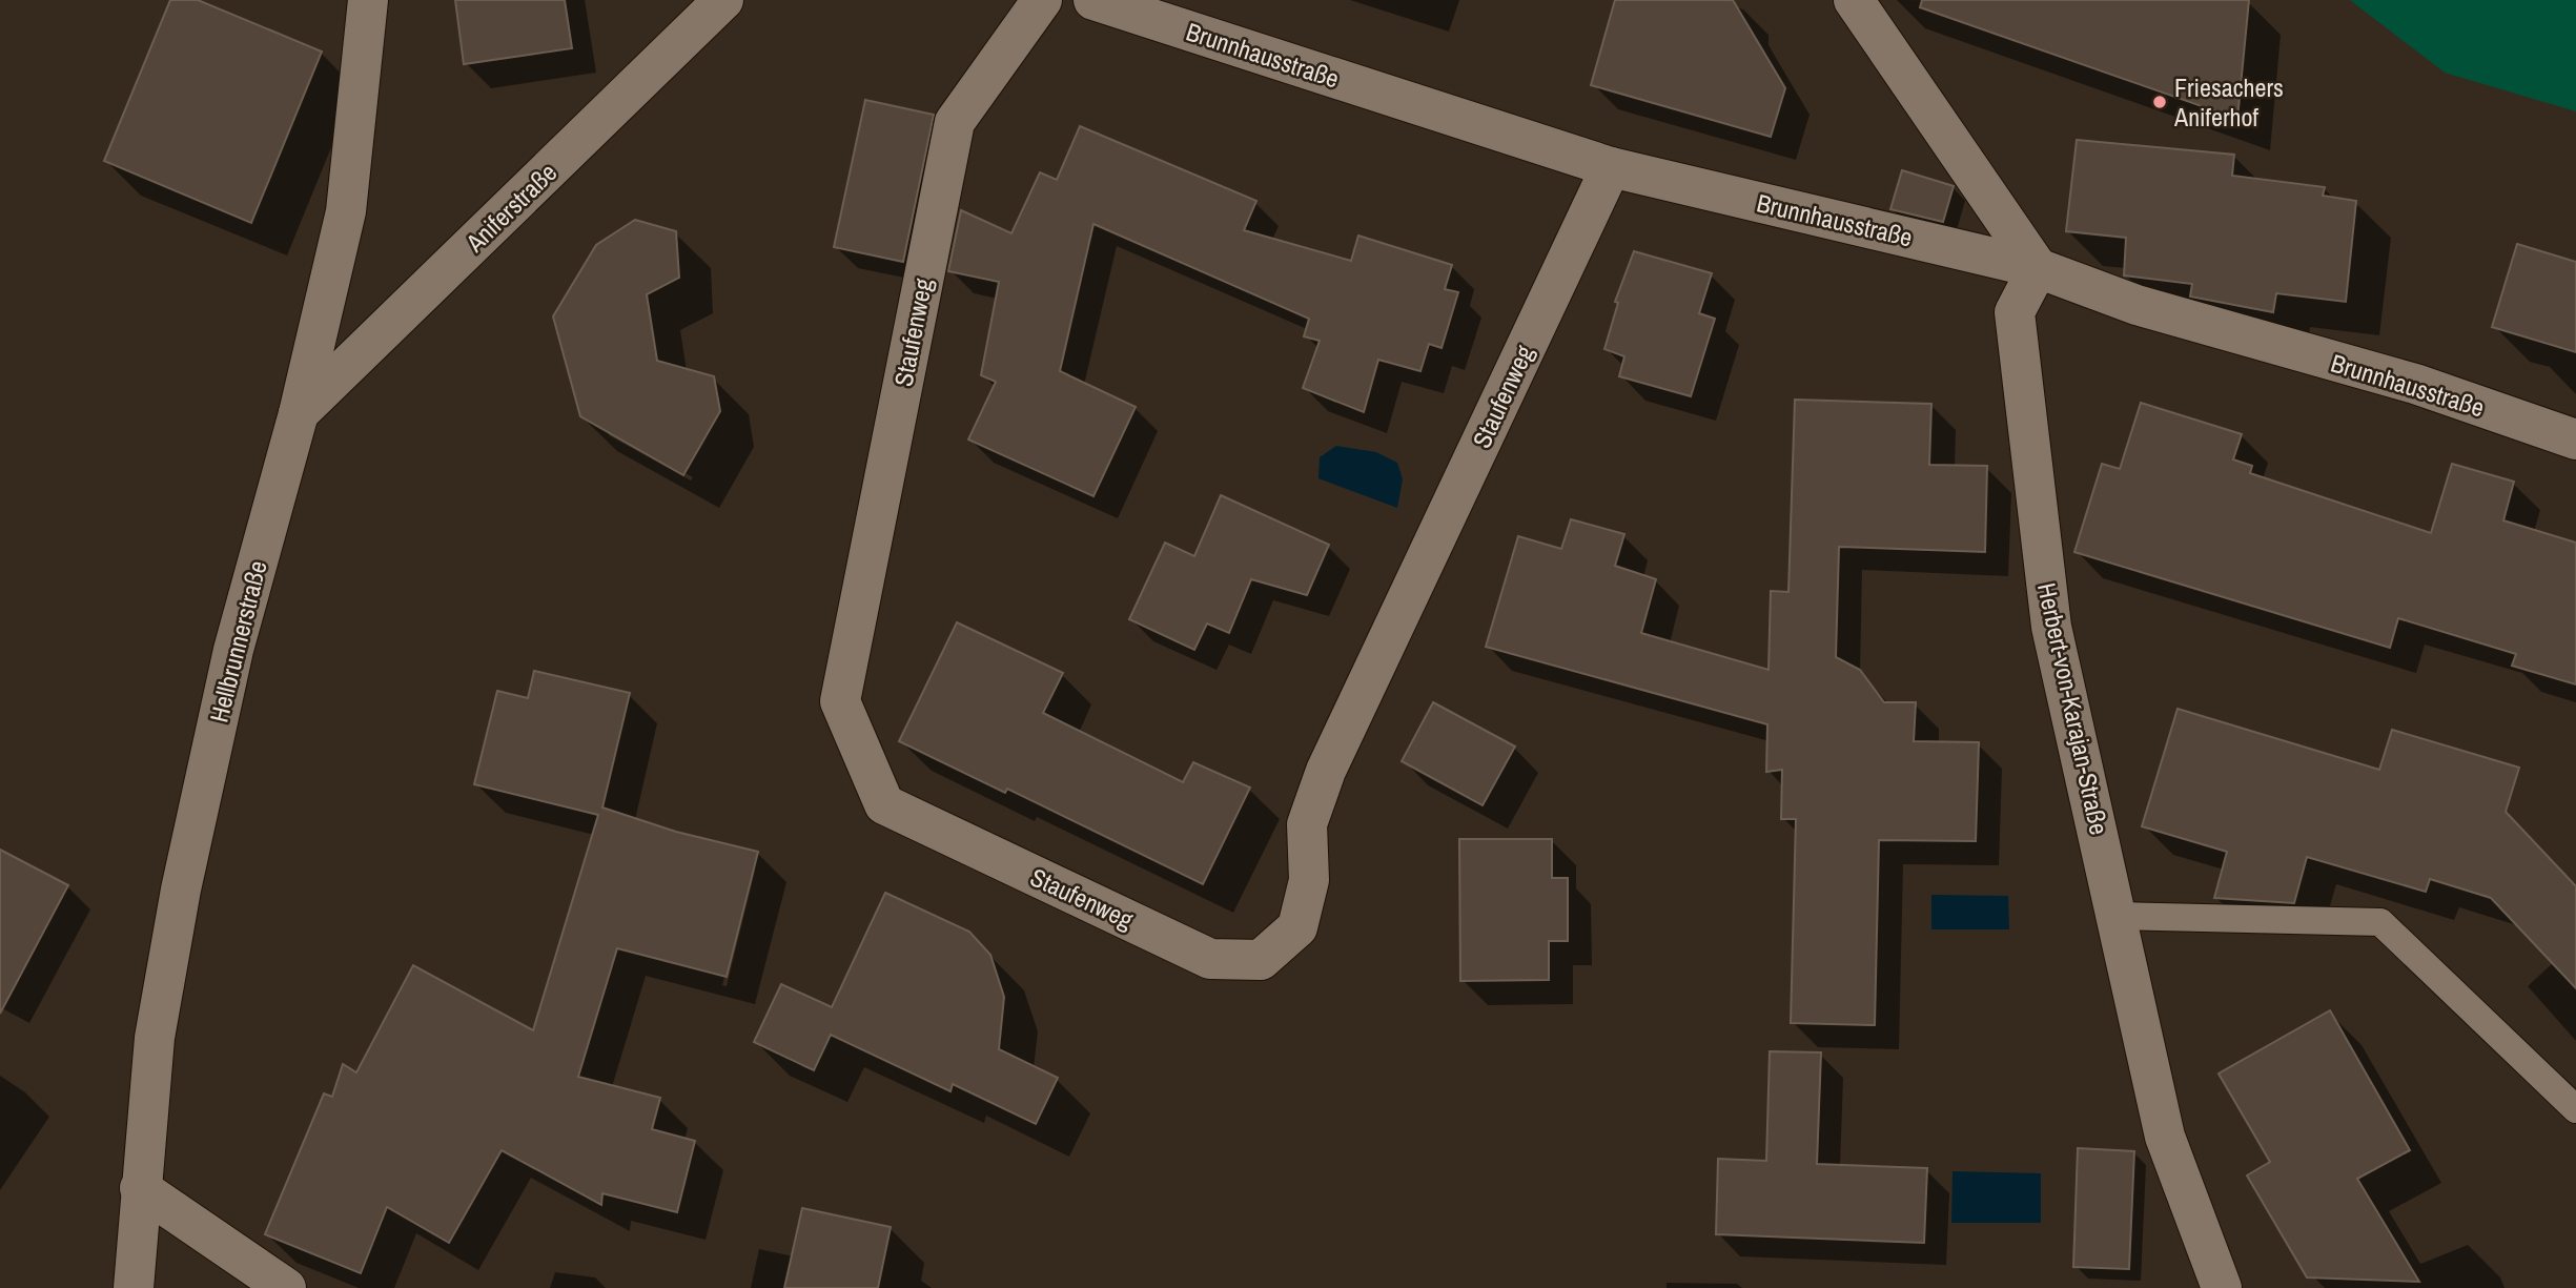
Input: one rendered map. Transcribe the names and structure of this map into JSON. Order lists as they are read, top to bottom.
{
  "streets": {
    "street": [
      "Brunnhausstraße",
      "Aniferstraße",
      "Staufenweg",
      "Hellbrunnerstraße",
      "Herbert-von-Karajan-Straße"
    ]
  },
  "crossings": [
    ["Brunnhausstraße", "Staufenweg"],
    ["Brunnhausstraße", "Herbert-von-Karajan-Straße"],
    ["Aniferstraße", "Hellbrunnerstraße"]
  ],
  "places": ["Friesachers Aniferhof"]
}
